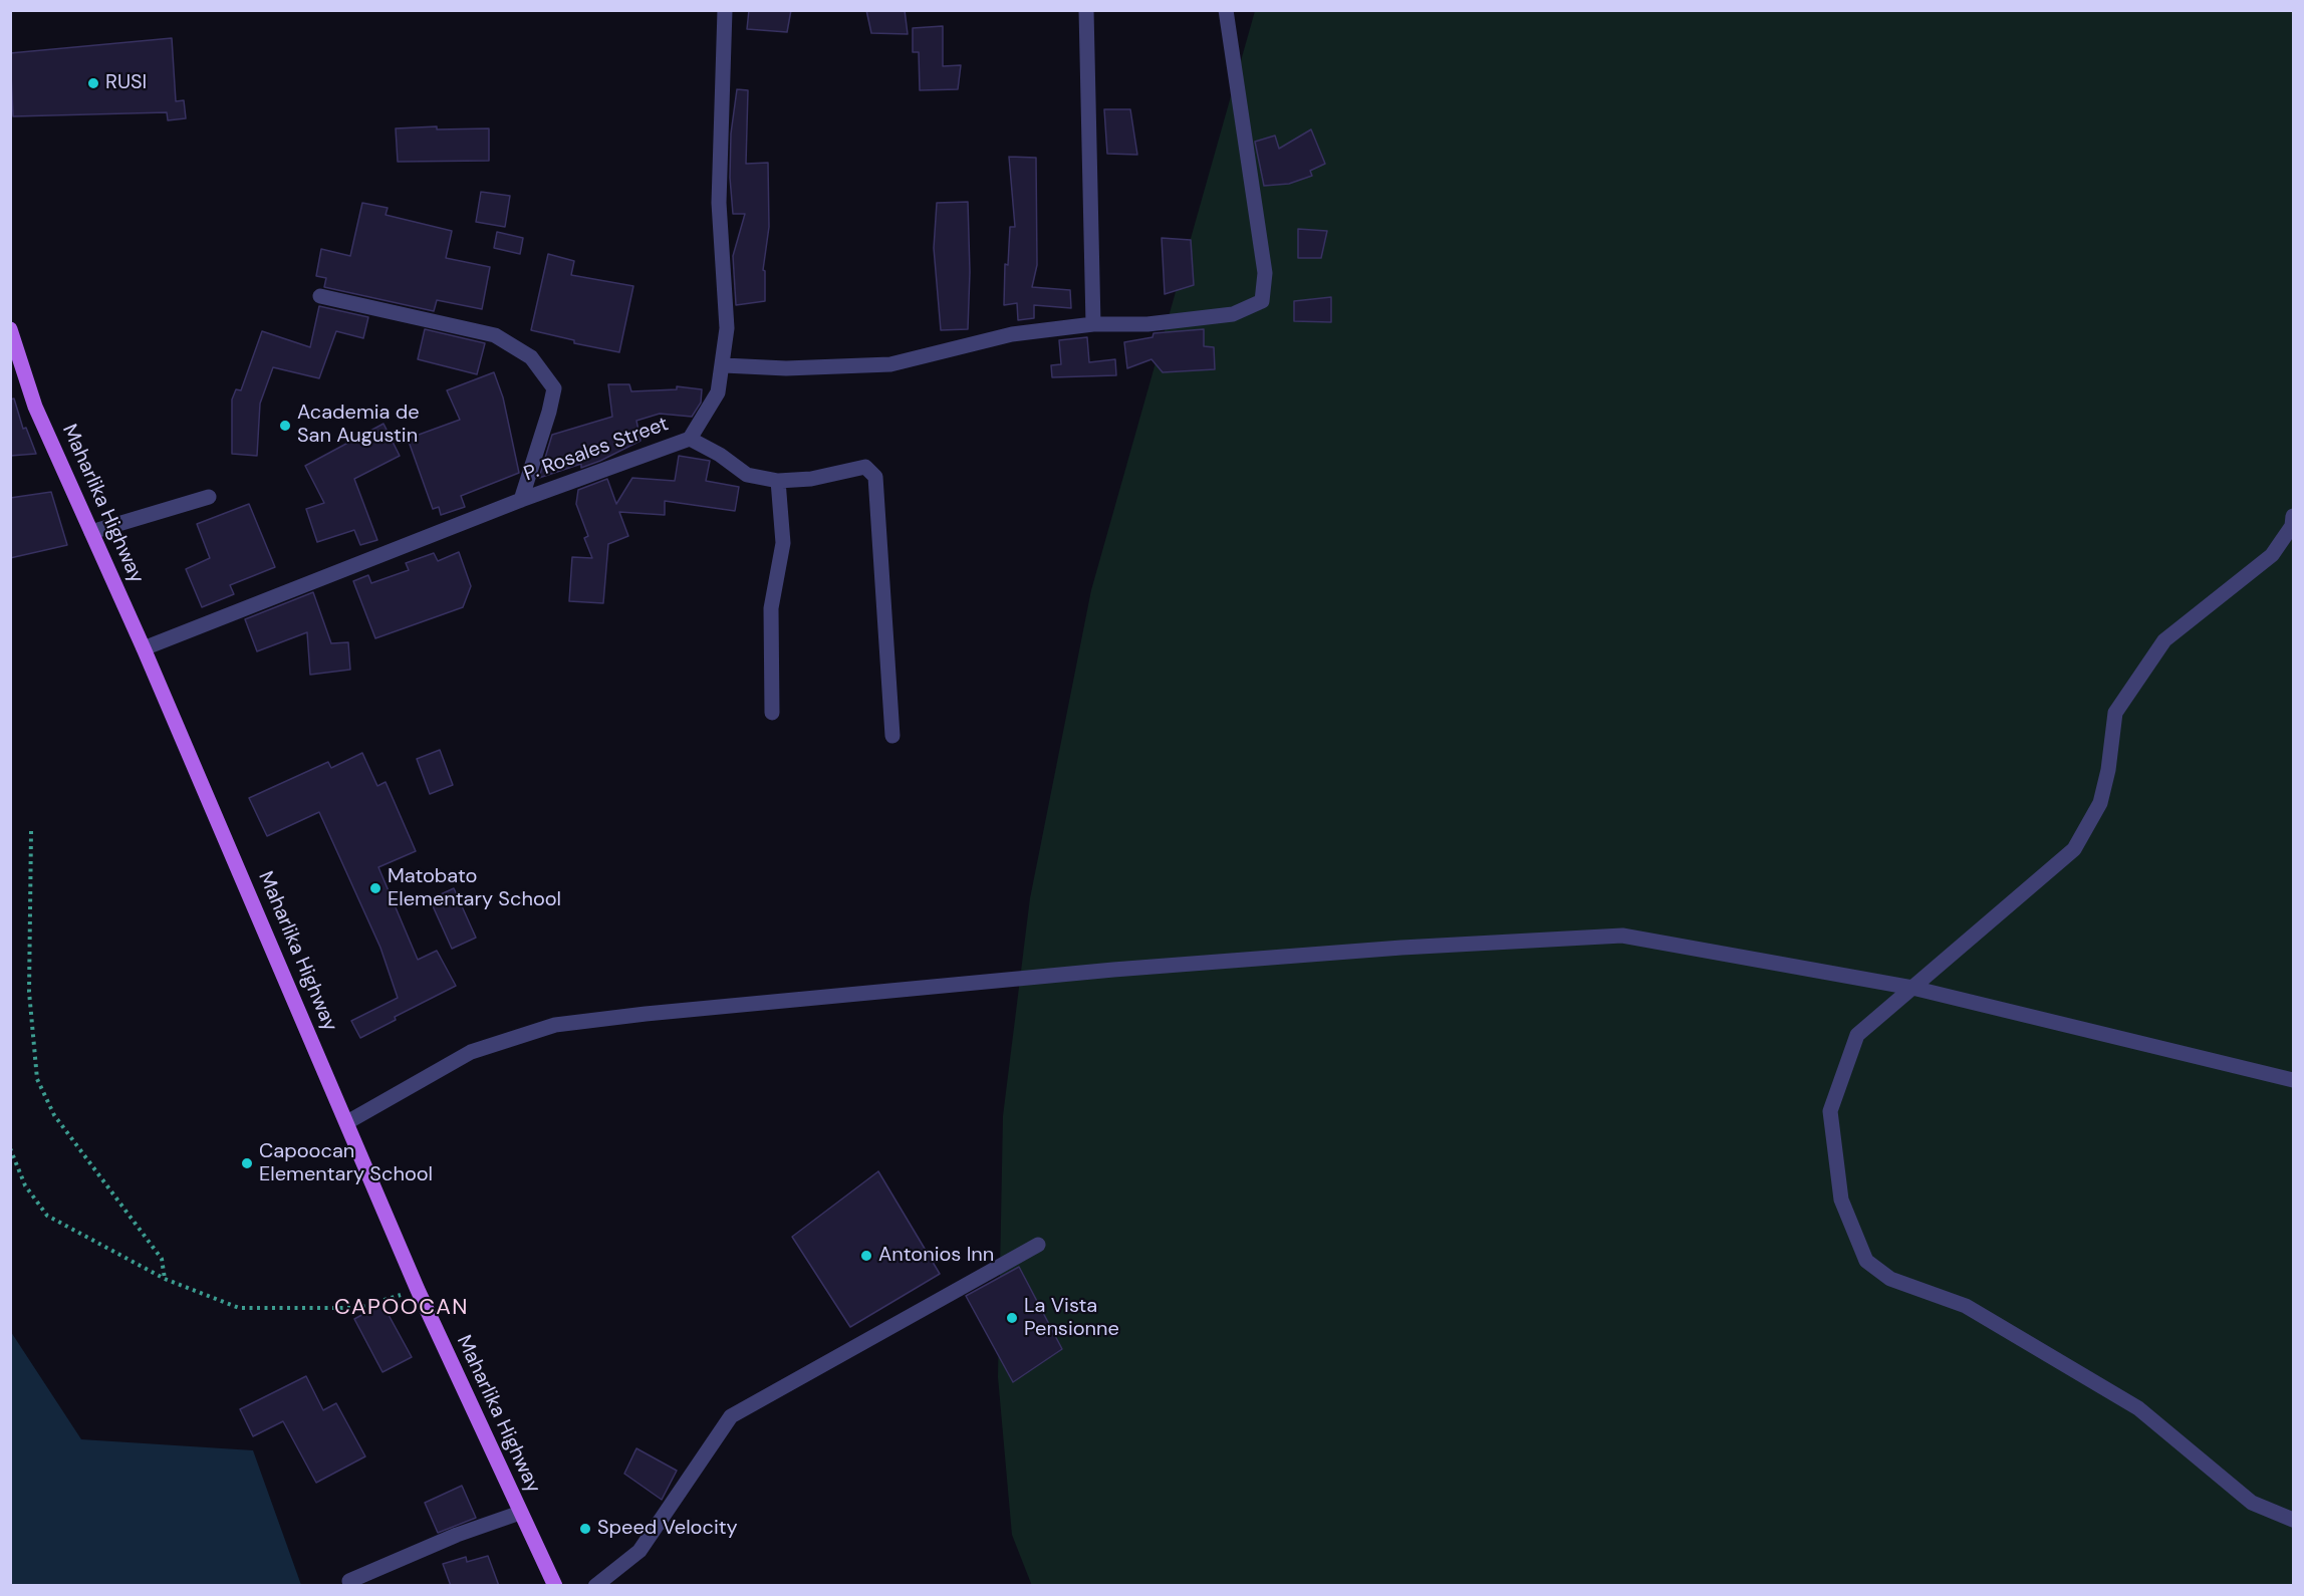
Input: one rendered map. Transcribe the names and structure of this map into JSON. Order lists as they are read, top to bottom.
{
  "streets": {
    "main road": ["Maharlika Highway"],
    "street": ["P. Rosales Street"]
  },
  "crossings": [
    ["P. Rosales Street", "Maharlika Highway"]
  ],
  "districts": ["CAPOOCAN"],
  "places": [
    "RUSI",
    "Academia de San Augustin",
    "Matobato Elementary School",
    "Capoocan Elementary School",
    "Antonios Inn",
    "La Vista Pensionne",
    "Speed Velocity"
  ]
}
